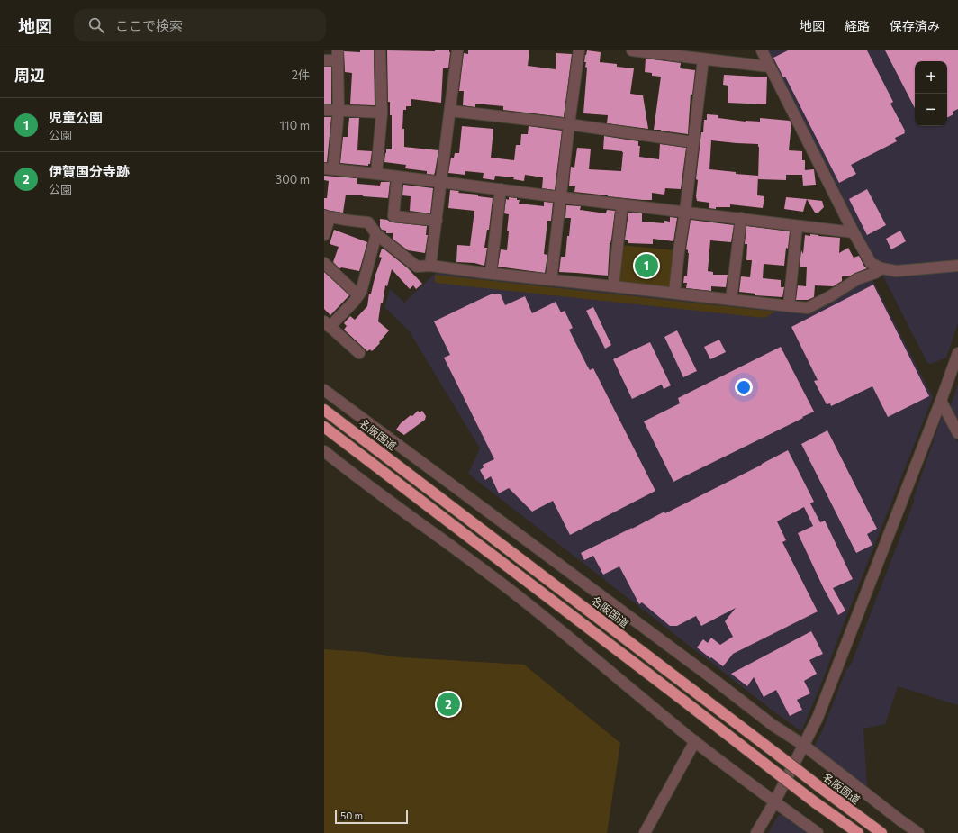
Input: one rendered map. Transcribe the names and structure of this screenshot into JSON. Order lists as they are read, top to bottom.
{
  "streets": {
    "highway": ["名阪国道"]
  },
  "scale_bar": "50 m",
  "page": {
    "header": "地図",
    "search": "ここで検索",
    "nav": ["地図", "経路", "保存済み"],
    "heading": ["周辺", "2件"],
    "map_buttons": ["+", "−"],
    "list": [
      {
        "mark": "1",
        "name": "児童公園",
        "note": "公園",
        "value": "110 m"
      },
      {
        "mark": "2",
        "name": "伊賀国分寺跡",
        "note": "公園",
        "value": "300 m"
      }
    ],
    "pins": ["1", "2"],
    "scale": "50 m"
  }
}
